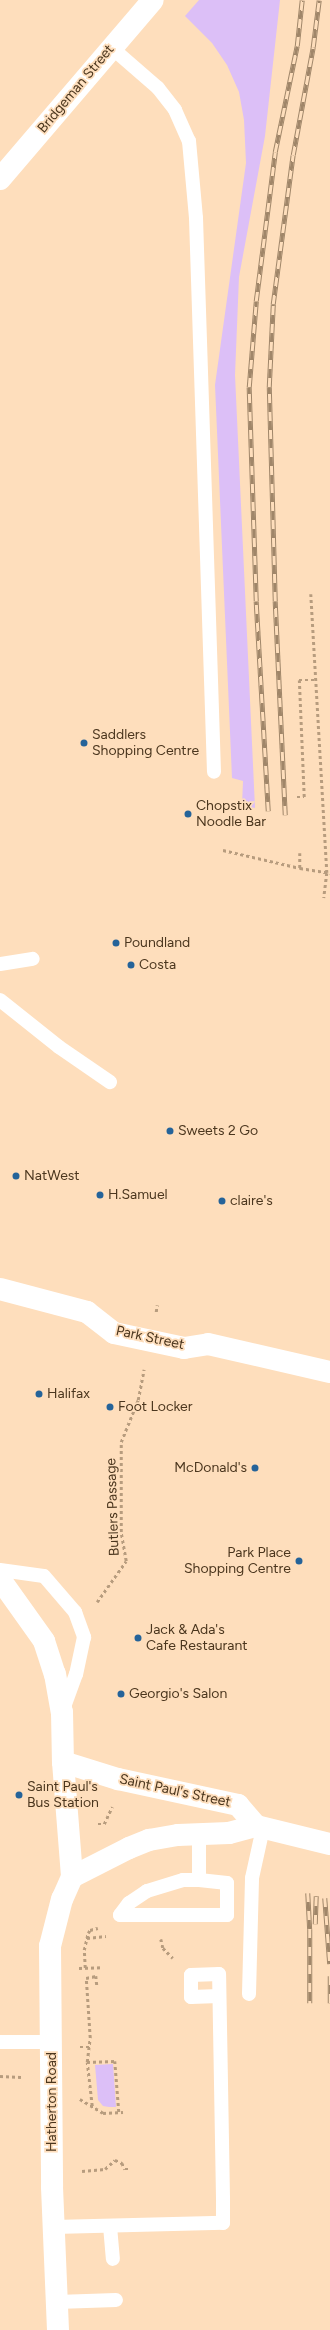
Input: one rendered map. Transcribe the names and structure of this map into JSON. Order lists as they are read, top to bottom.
{
  "streets": {
    "street": [
      "Bridgeman Street",
      "Park Street",
      "Saint Paul's Street",
      "Hatherton Road"
    ],
    "path": ["Butlers Passage"]
  },
  "places": [
    "Saddlers Shopping Centre",
    "Chopstix Noodle Bar",
    "Poundland",
    "Costa",
    "Sweets 2 Go",
    "NatWest",
    "H.Samuel",
    "claire's",
    "Halifax",
    "Foot Locker",
    "McDonald's",
    "Park Place Shopping Centre",
    "Jack & Ada's Cafe Restaurant",
    "Georgio's Salon",
    "Saint Paul's Bus Station"
  ]
}
